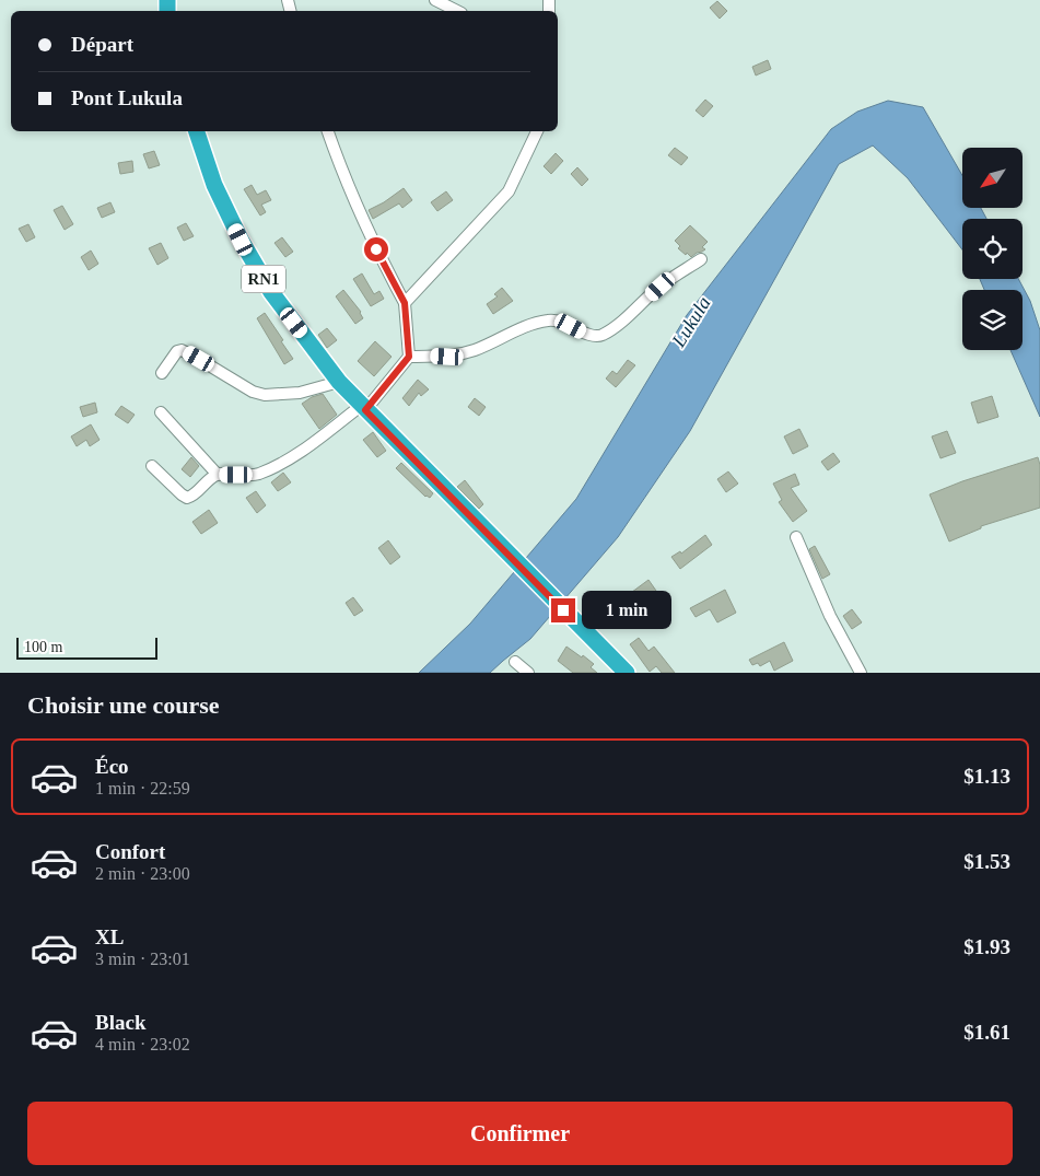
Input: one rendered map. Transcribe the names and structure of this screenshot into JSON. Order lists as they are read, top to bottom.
{
  "streets": {
    "highway": ["RN1"]
  },
  "water": ["Lukula"],
  "scale_bar": "100 m",
  "north": "bottom left",
  "page": {
    "banner": ["Départ", "Pont Lukula"],
    "bubble": "1 min",
    "scale": "100 m",
    "heading": "Choisir une course",
    "list": [
      {
        "name": "Éco",
        "note": "1 min · 22:59",
        "value": "$1.13"
      },
      {
        "name": "Confort",
        "note": "2 min · 23:00",
        "value": "$1.53"
      },
      {
        "name": "XL",
        "note": "3 min · 23:01",
        "value": "$1.93"
      },
      {
        "name": "Black",
        "note": "4 min · 23:02",
        "value": "$1.61"
      }
    ],
    "buttons": "Confirmer"
  }
}
